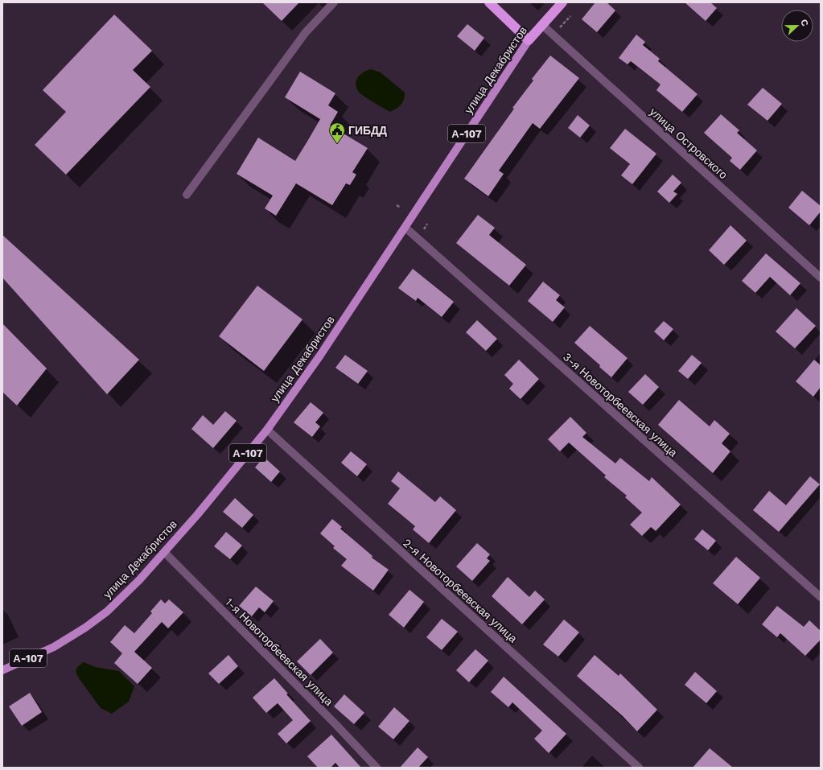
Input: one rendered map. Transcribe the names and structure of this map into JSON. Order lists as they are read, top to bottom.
{
  "streets": {
    "highway": ["улица Декабристов", "А-107"],
    "street": [
      "улица Островского",
      "3-я Новоторбеевская улица",
      "2-я Новоторбеевская улица",
      "1-я Новоторбеевская улица"
    ]
  },
  "crossings": [
    ["улица Декабристов", "улица Островского"],
    ["улица Декабристов", "3-я Новоторбеевская улица"],
    ["улица Декабристов", "2-я Новоторбеевская улица"],
    ["улица Декабристов", "1-я Новоторбеевская улица"]
  ],
  "places": {
    "public building": ["ГИБДД"]
  },
  "north": "right"
}
